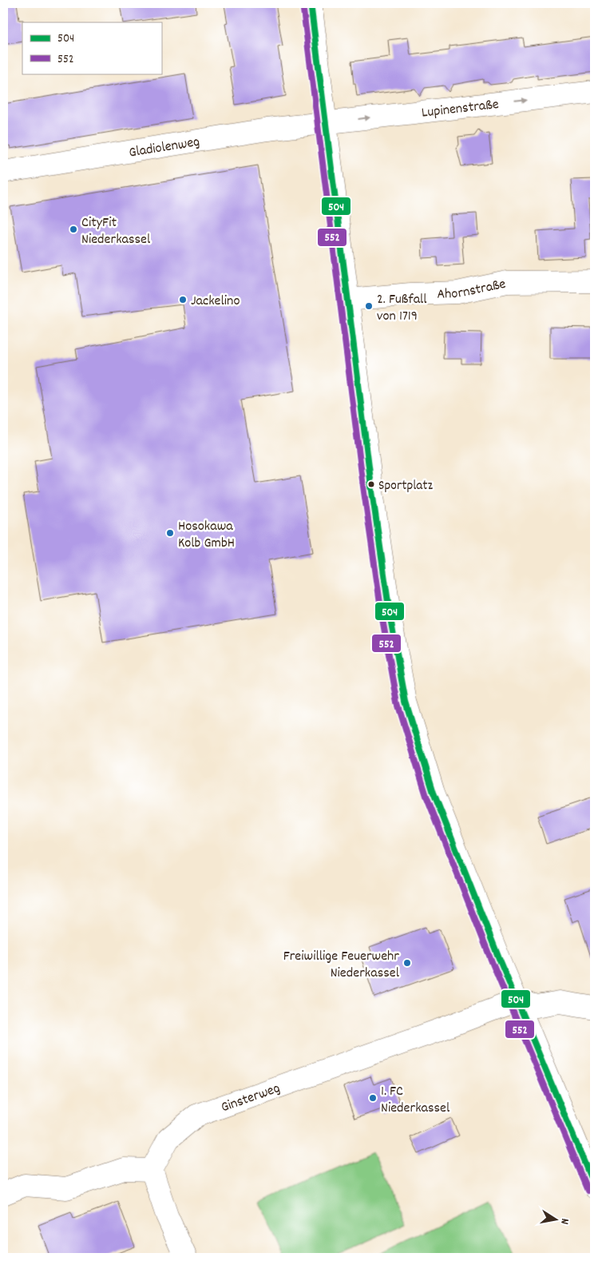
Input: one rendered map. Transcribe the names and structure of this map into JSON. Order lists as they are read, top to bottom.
{
  "streets": {
    "street": [
      "Lupinenstraße",
      "Gladiolenweg",
      "Ahornstraße",
      "Ginsterweg"
    ]
  },
  "crossings": [
    ["Lupinenstraße", "Gladiolenweg"]
  ],
  "one_way": ["Lupinenstraße"],
  "places": [
    "CityFit Niederkassel",
    "Jackelino",
    "2. Fußfall von 1719",
    "Sportplatz",
    "Hosokawa Kolb GmbH",
    "Freiwillige Feuerwehr Niederkassel",
    "1. FC Niederkassel"
  ],
  "lines": ["transit line 504", "transit line 552"],
  "legend": ["504", "552"],
  "north": "right"
}
